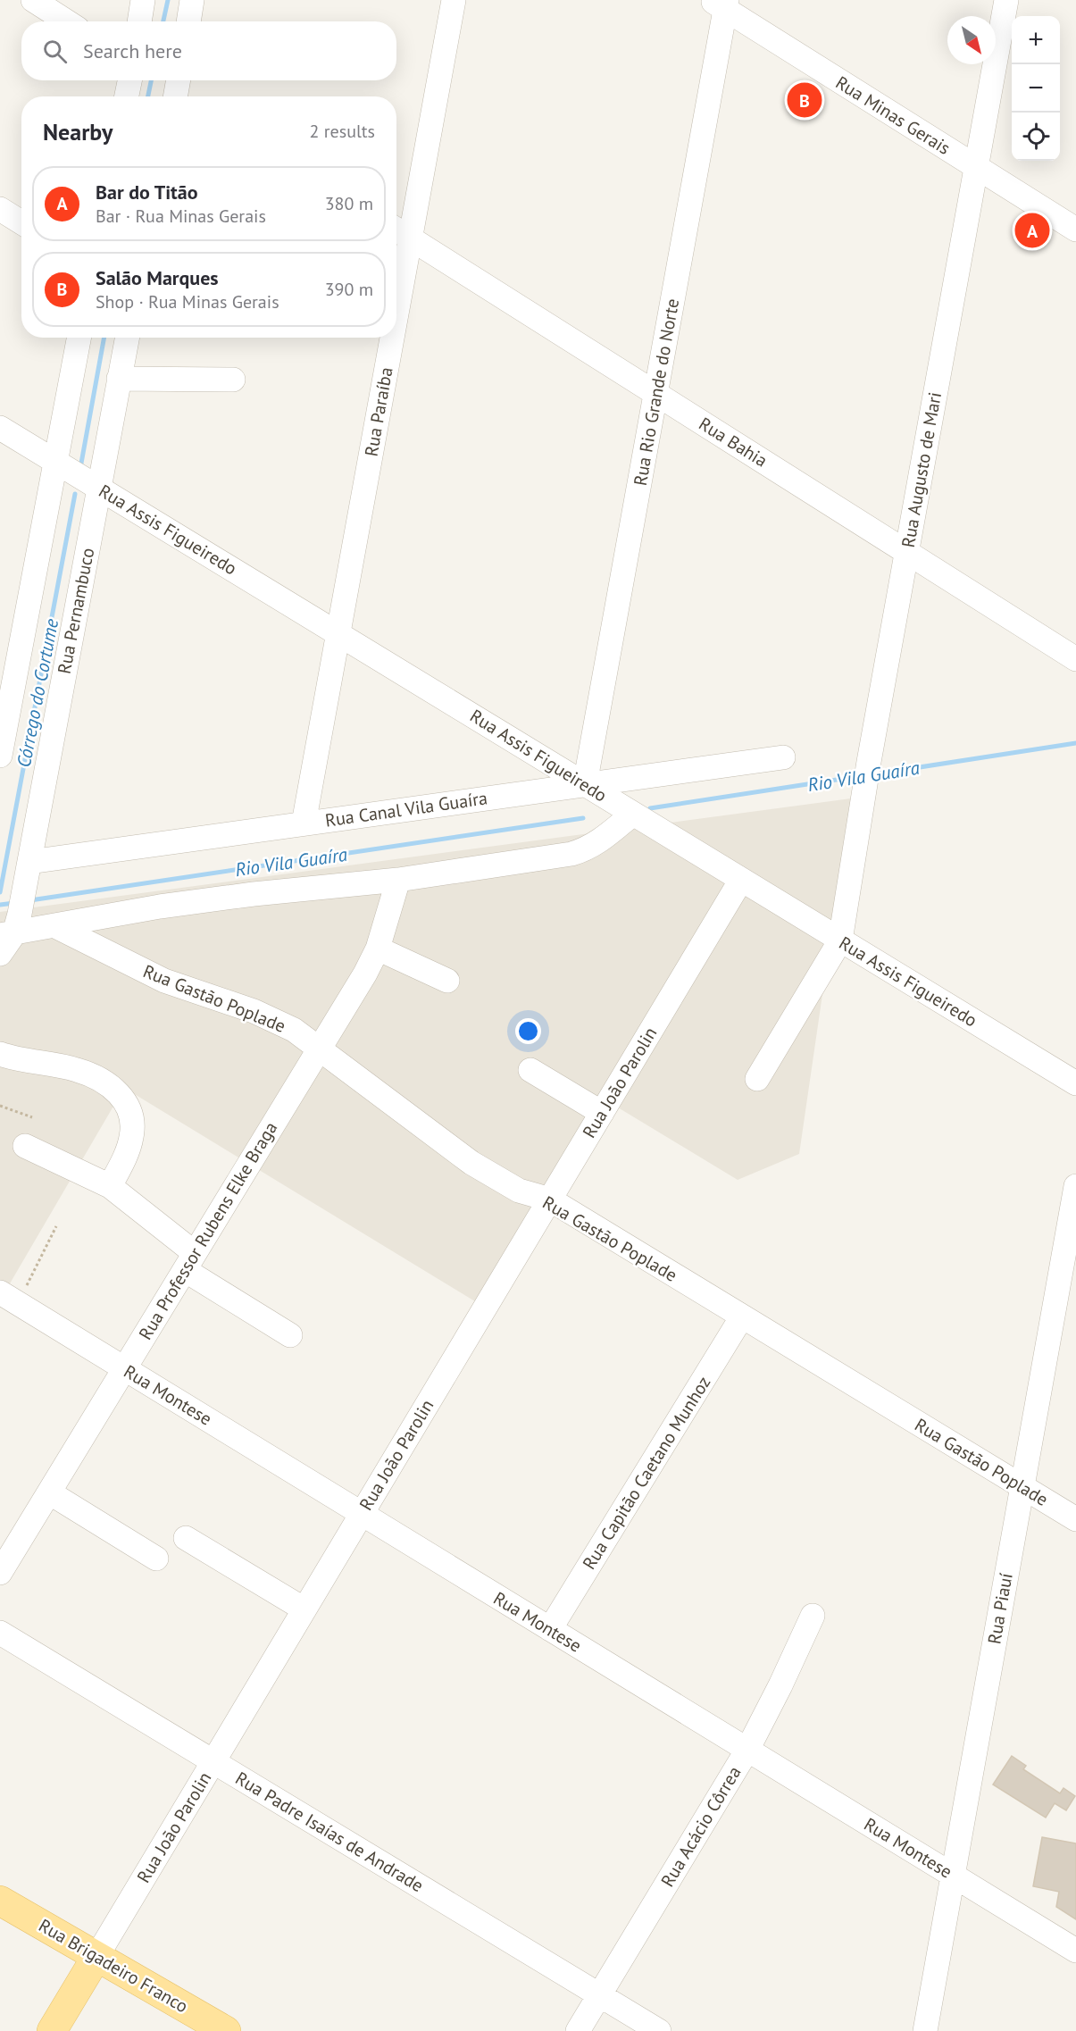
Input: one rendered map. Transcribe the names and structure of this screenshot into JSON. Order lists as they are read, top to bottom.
{
  "streets": {
    "main road": ["Rua João Parolin", "Rua Brigadeiro Franco"],
    "street": [
      "Rua Minas Gerais",
      "Rua Rio Grande do Norte",
      "Rua Paraíba",
      "Rua Bahia",
      "Rua Augusto de Mari",
      "Rua Assis Figueiredo",
      "Rua Pernambuco",
      "Rua Canal Vila Guaíra",
      "Rua Gastão Poplade",
      "Rua Professor Rubens Elke Braga",
      "Rua Montese",
      "Rua Capitão Caetano Munhoz",
      "Rua Piauí",
      "Rua Acácio Côrrea",
      "Rua Padre Isaías de Andrade"
    ]
  },
  "crossings": [
    ["Rua Minas Gerais", "Rua Rio Grande do Norte"],
    ["Rua Minas Gerais", "Rua Augusto de Mari"],
    ["Rua Rio Grande do Norte", "Rua Bahia"],
    ["Rua Rio Grande do Norte", "Rua Assis Figueiredo"],
    ["Rua Rio Grande do Norte", "Rua Canal Vila Guaíra"],
    ["Rua Paraíba", "Rua Bahia"],
    ["Rua Paraíba", "Rua Assis Figueiredo"],
    ["Rua Paraíba", "Rua Canal Vila Guaíra"],
    ["Rua Bahia", "Rua Augusto de Mari"],
    ["Rua Augusto de Mari", "Rua Assis Figueiredo"],
    ["Rua Assis Figueiredo", "Rua Pernambuco"],
    ["Rua Assis Figueiredo", "Rua Canal Vila Guaíra"],
    ["Rua Assis Figueiredo", "Rua João Parolin"],
    ["Rua Pernambuco", "Rua Canal Vila Guaíra"],
    ["Rua Gastão Poplade", "Rua João Parolin"],
    ["Rua Gastão Poplade", "Rua Professor Rubens Elke Braga"],
    ["Rua Gastão Poplade", "Rua Capitão Caetano Munhoz"],
    ["Rua Gastão Poplade", "Rua Piauí"],
    ["Rua João Parolin", "Rua Montese"],
    ["Rua João Parolin", "Rua Padre Isaías de Andrade"],
    ["Rua João Parolin", "Rua Brigadeiro Franco"],
    ["Rua Professor Rubens Elke Braga", "Rua Montese"],
    ["Rua Montese", "Rua Capitão Caetano Munhoz"],
    ["Rua Montese", "Rua Piauí"],
    ["Rua Montese", "Rua Acácio Côrrea"],
    ["Rua Acácio Côrrea", "Rua Padre Isaías de Andrade"]
  ],
  "water": ["Córrego do Cortume", "Rio Vila Guaíra"],
  "north": "bottom right",
  "page": {
    "map_buttons": ["+", "−"],
    "search": "Search here",
    "pins": ["B", "A"],
    "heading": ["Nearby", "2 results"],
    "list": [
      {
        "mark": "A",
        "name": "Bar do Titão",
        "note": "Bar · Rua Minas Gerais",
        "value": "380 m"
      },
      {
        "mark": "B",
        "name": "Salão Marques",
        "note": "Shop · Rua Minas Gerais",
        "value": "390 m"
      }
    ]
  }
}
